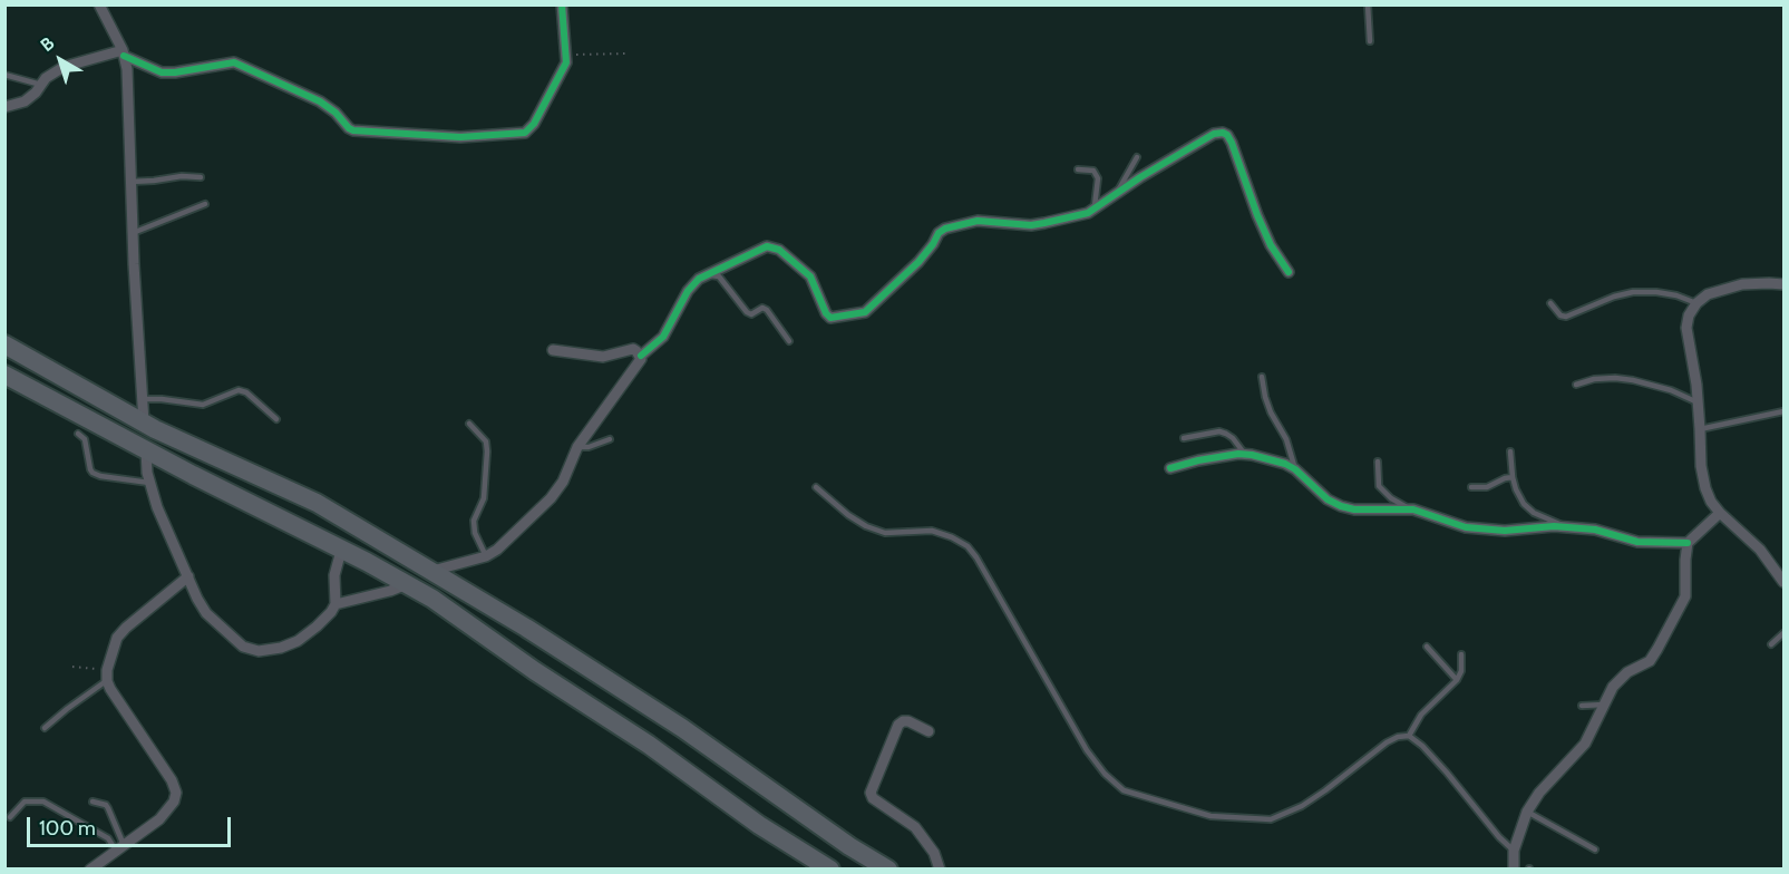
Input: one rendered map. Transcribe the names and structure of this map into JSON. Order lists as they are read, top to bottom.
{
  "scale_bar": "100 m",
  "north": "top left"
}
